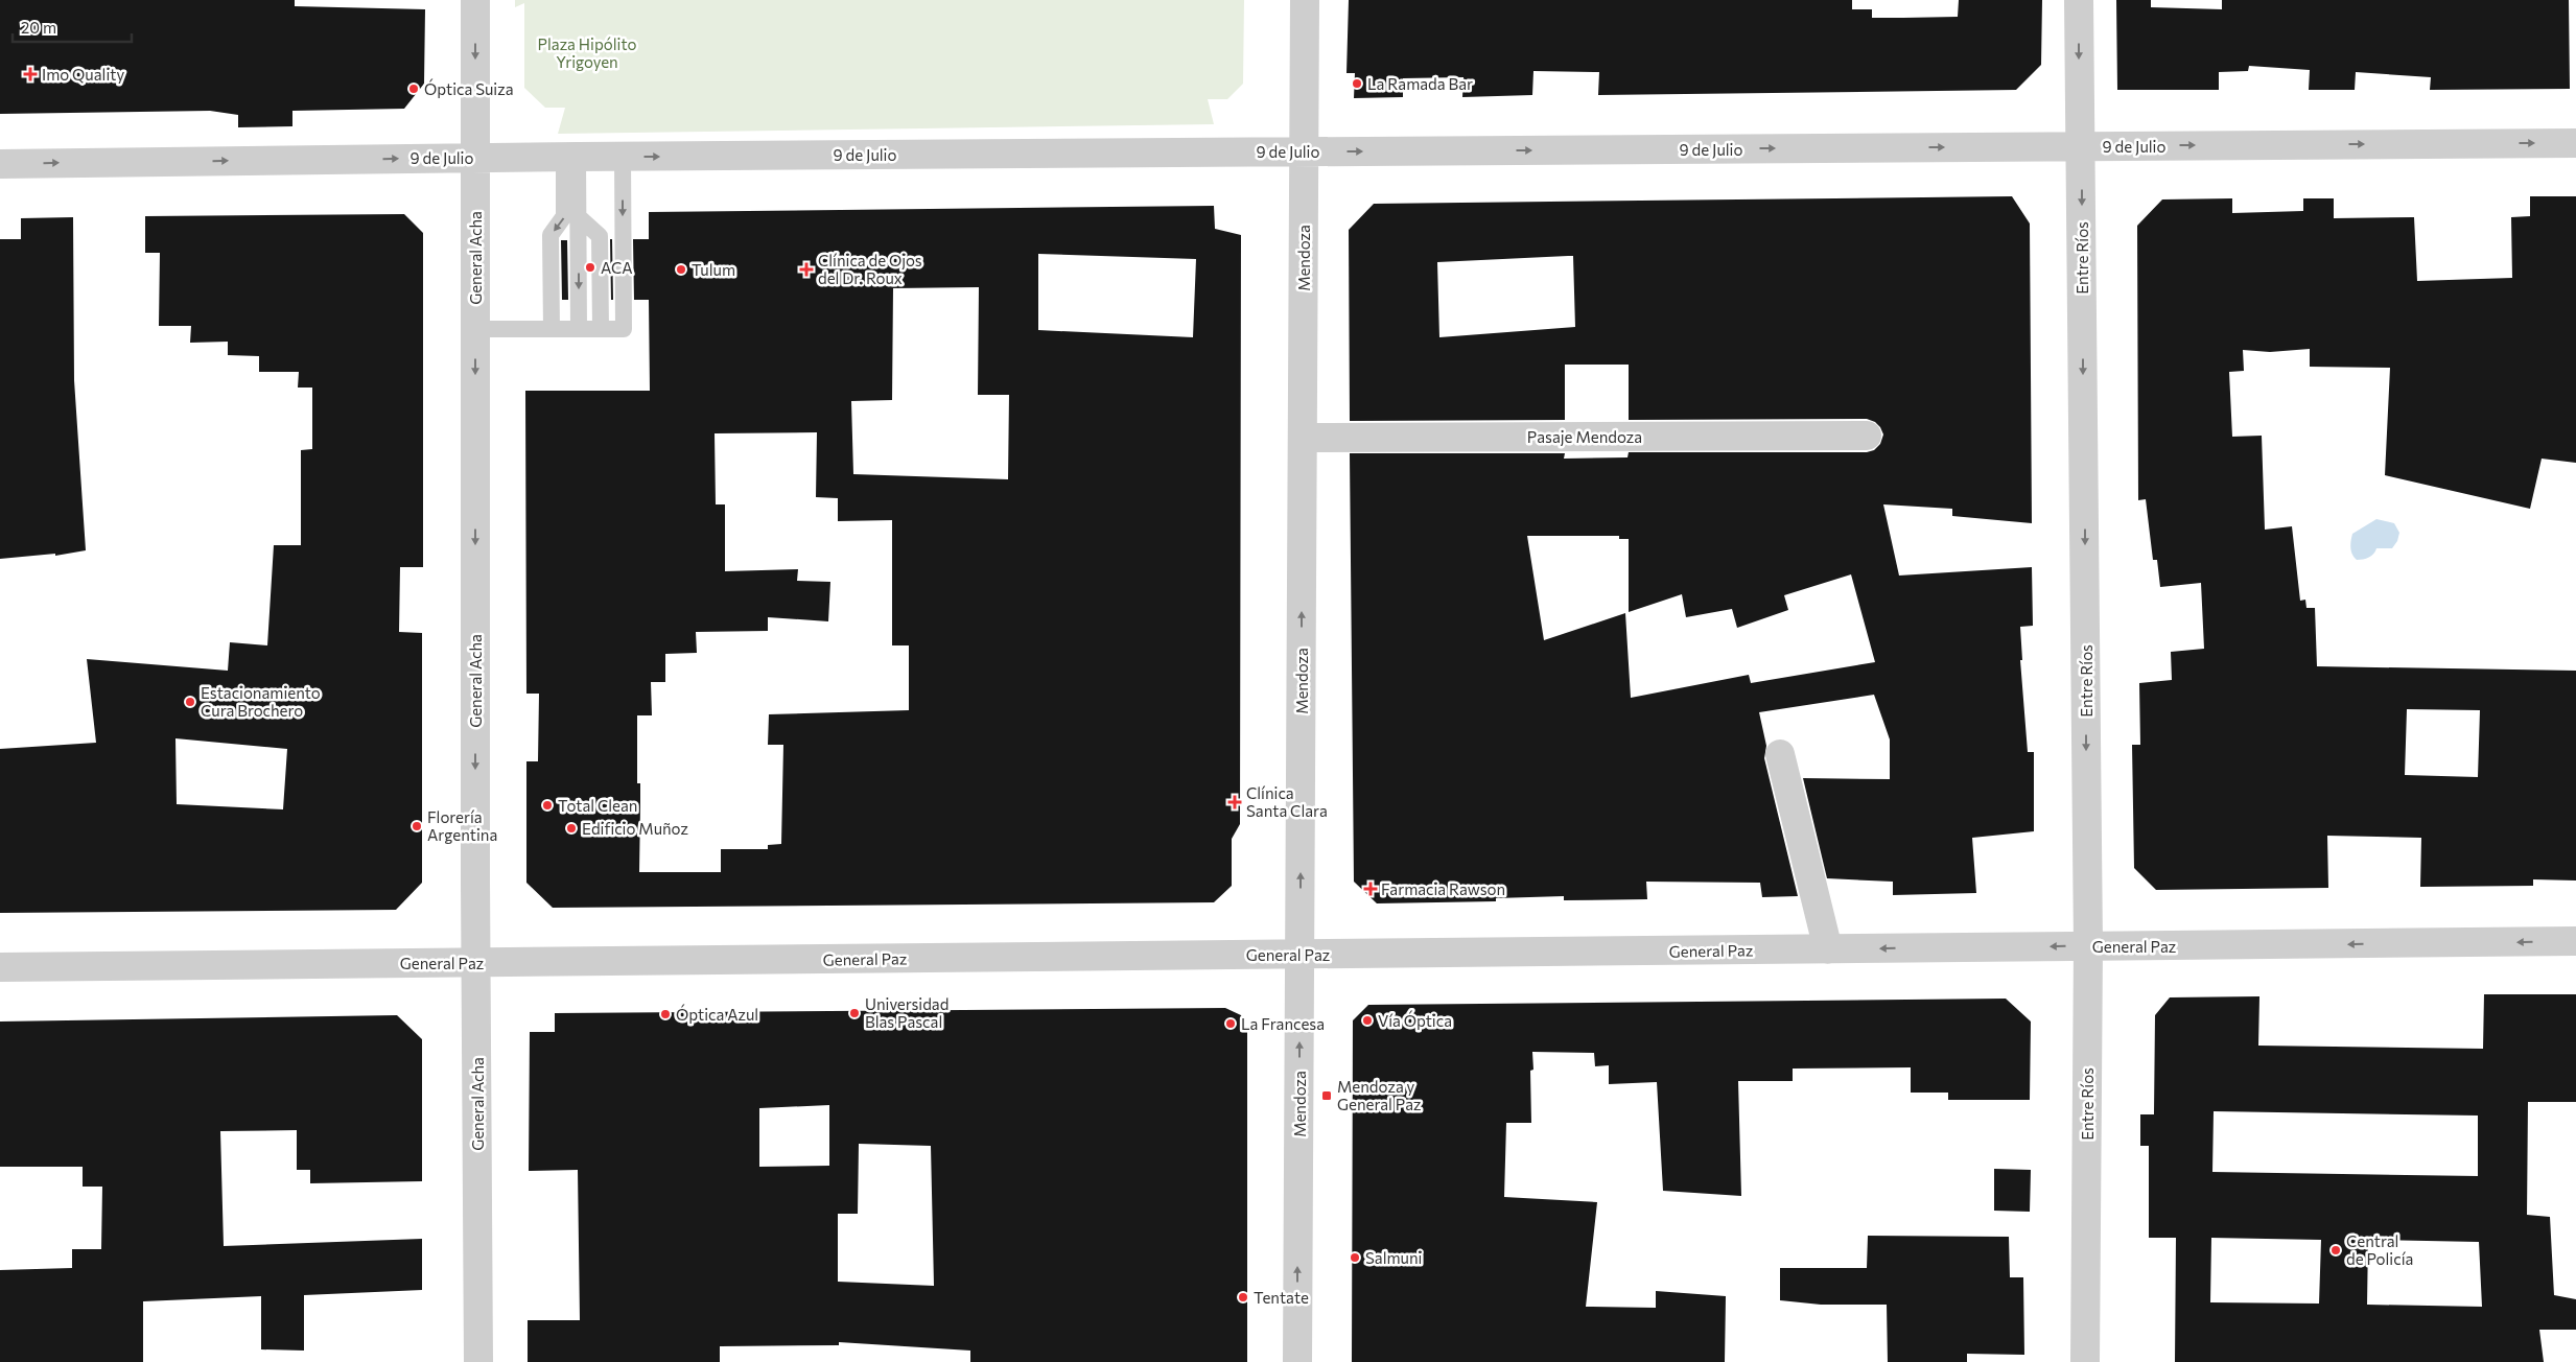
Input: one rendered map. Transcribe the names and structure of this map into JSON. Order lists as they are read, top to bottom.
{
  "streets": {
    "street": [
      "9 de Julio",
      "General Acha",
      "Mendoza",
      "Entre Ríos",
      "Pasaje Mendoza",
      "General Paz"
    ]
  },
  "crossings": [
    ["9 de Julio", "General Acha"],
    ["9 de Julio", "Mendoza"],
    ["9 de Julio", "Entre Ríos"],
    ["General Acha", "General Paz"],
    ["Mendoza", "Pasaje Mendoza"],
    ["Mendoza", "General Paz"],
    ["Entre Ríos", "General Paz"]
  ],
  "one_way": [
    "9 de Julio",
    "General Acha",
    "Mendoza",
    "Entre Ríos"
  ],
  "parks": ["Plaza Hipólito Yrigoyen"],
  "places": {
    "health": [
      "Imo Quality",
      "Clínica de Ojos del Dr. Roux",
      "Clínica Santa Clara",
      "Farmacia Rawson"
    ],
    "other": [
      "La Ramada Bar",
      "Óptica Suiza",
      "ACA",
      "Tulum",
      "Estacionamiento Cura Brochero",
      "Total Clean",
      "Florería Argentina",
      "Edificio Muñoz",
      "Universidad Blas Pascal",
      "Óptica Azul",
      "Vía Óptica",
      "La Francesa",
      "Central de Policía",
      "Salmuni",
      "Tentate"
    ],
    "transit": ["Mendoza y General Paz"]
  },
  "scale_bar": "20 m"
}
